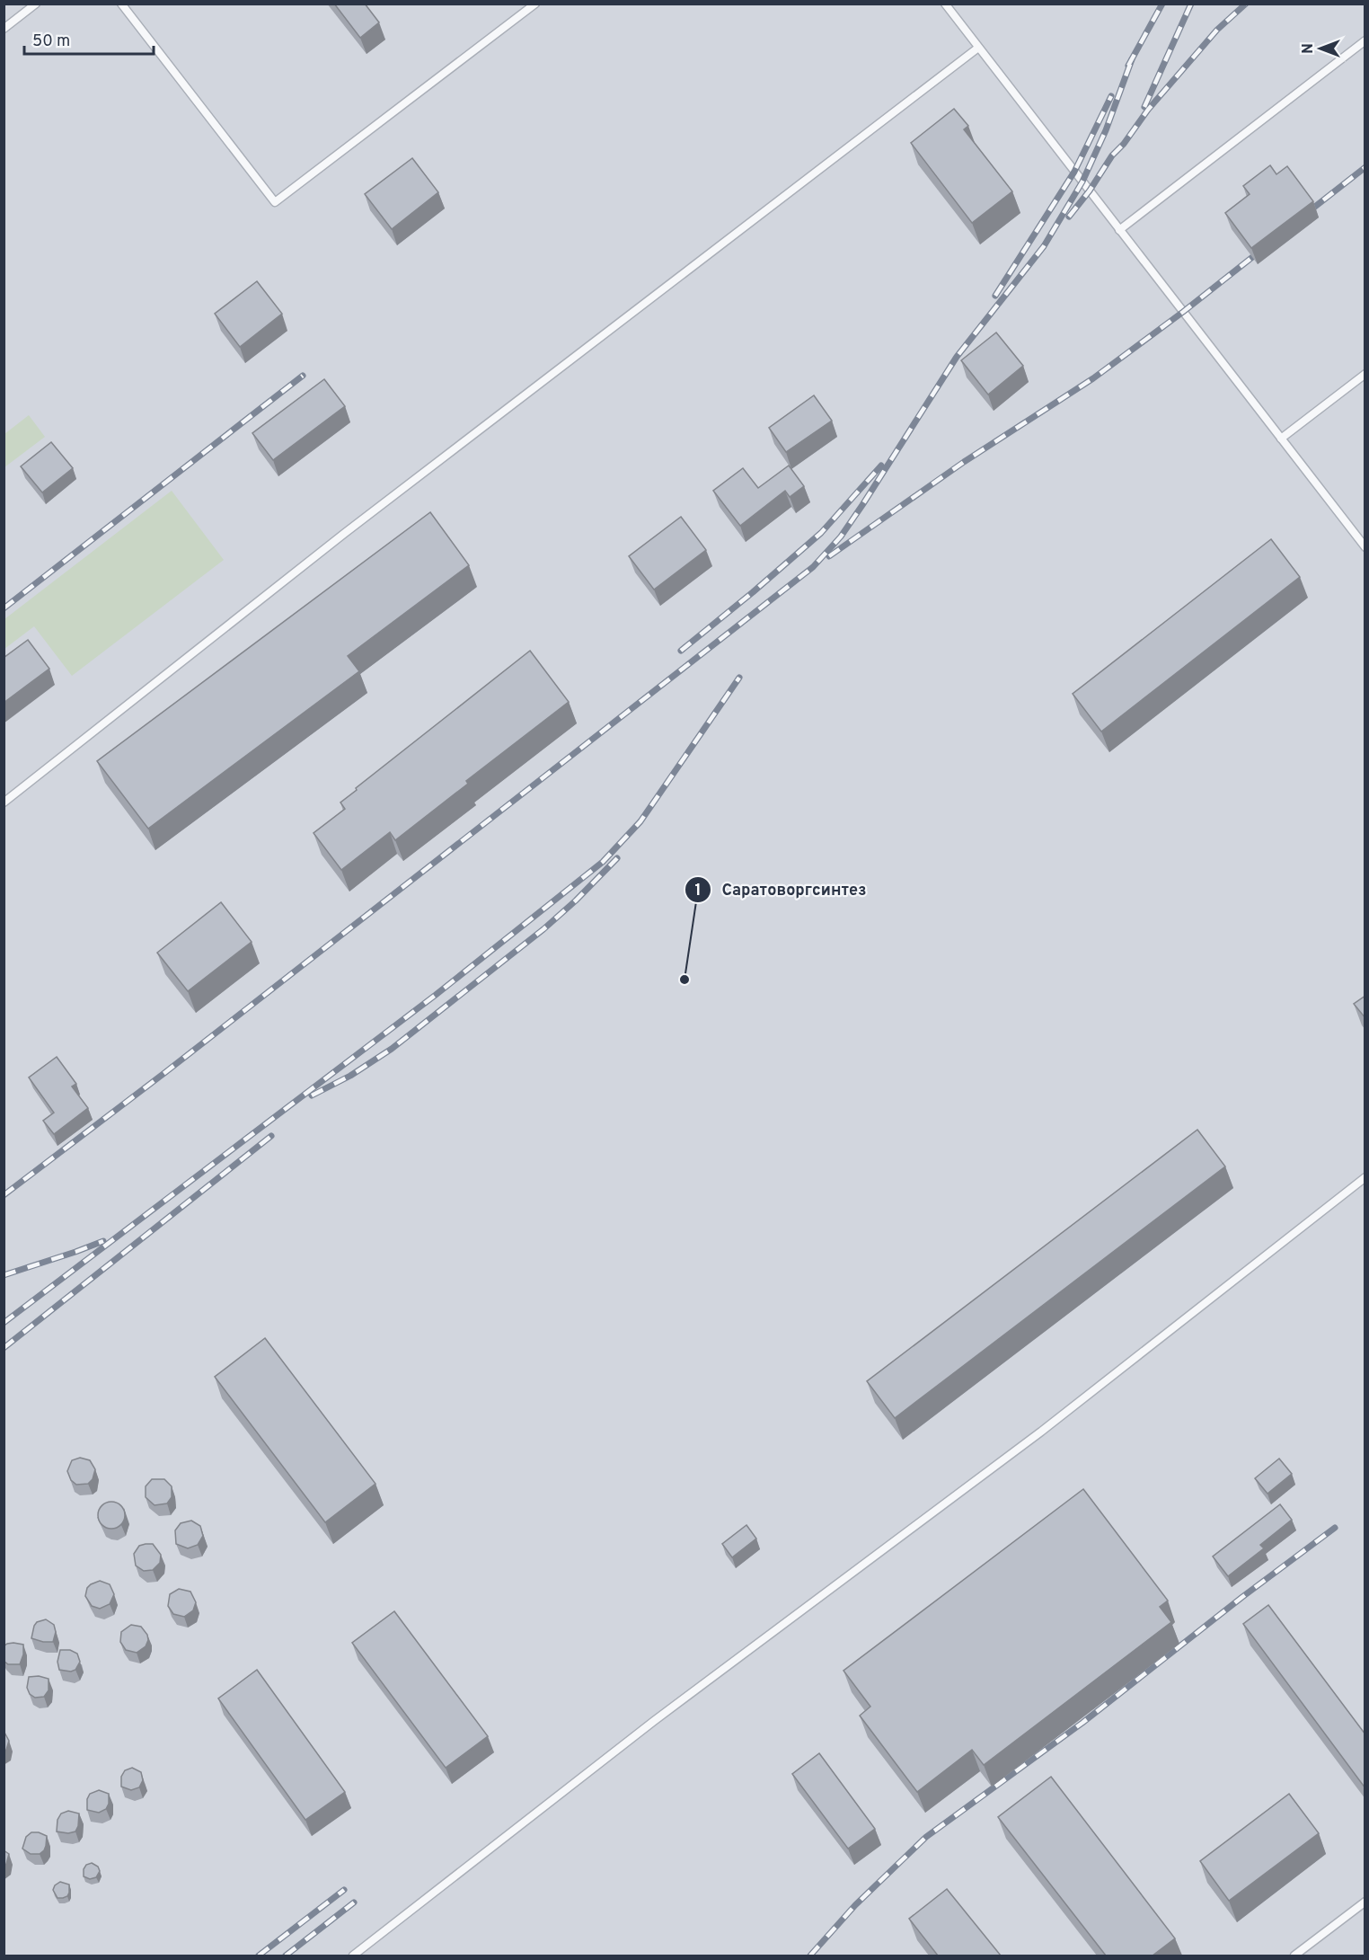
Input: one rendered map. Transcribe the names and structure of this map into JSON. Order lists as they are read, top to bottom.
{
  "places": ["Саратоворгсинтез"],
  "scale_bar": "50 m",
  "north": "left"
}
